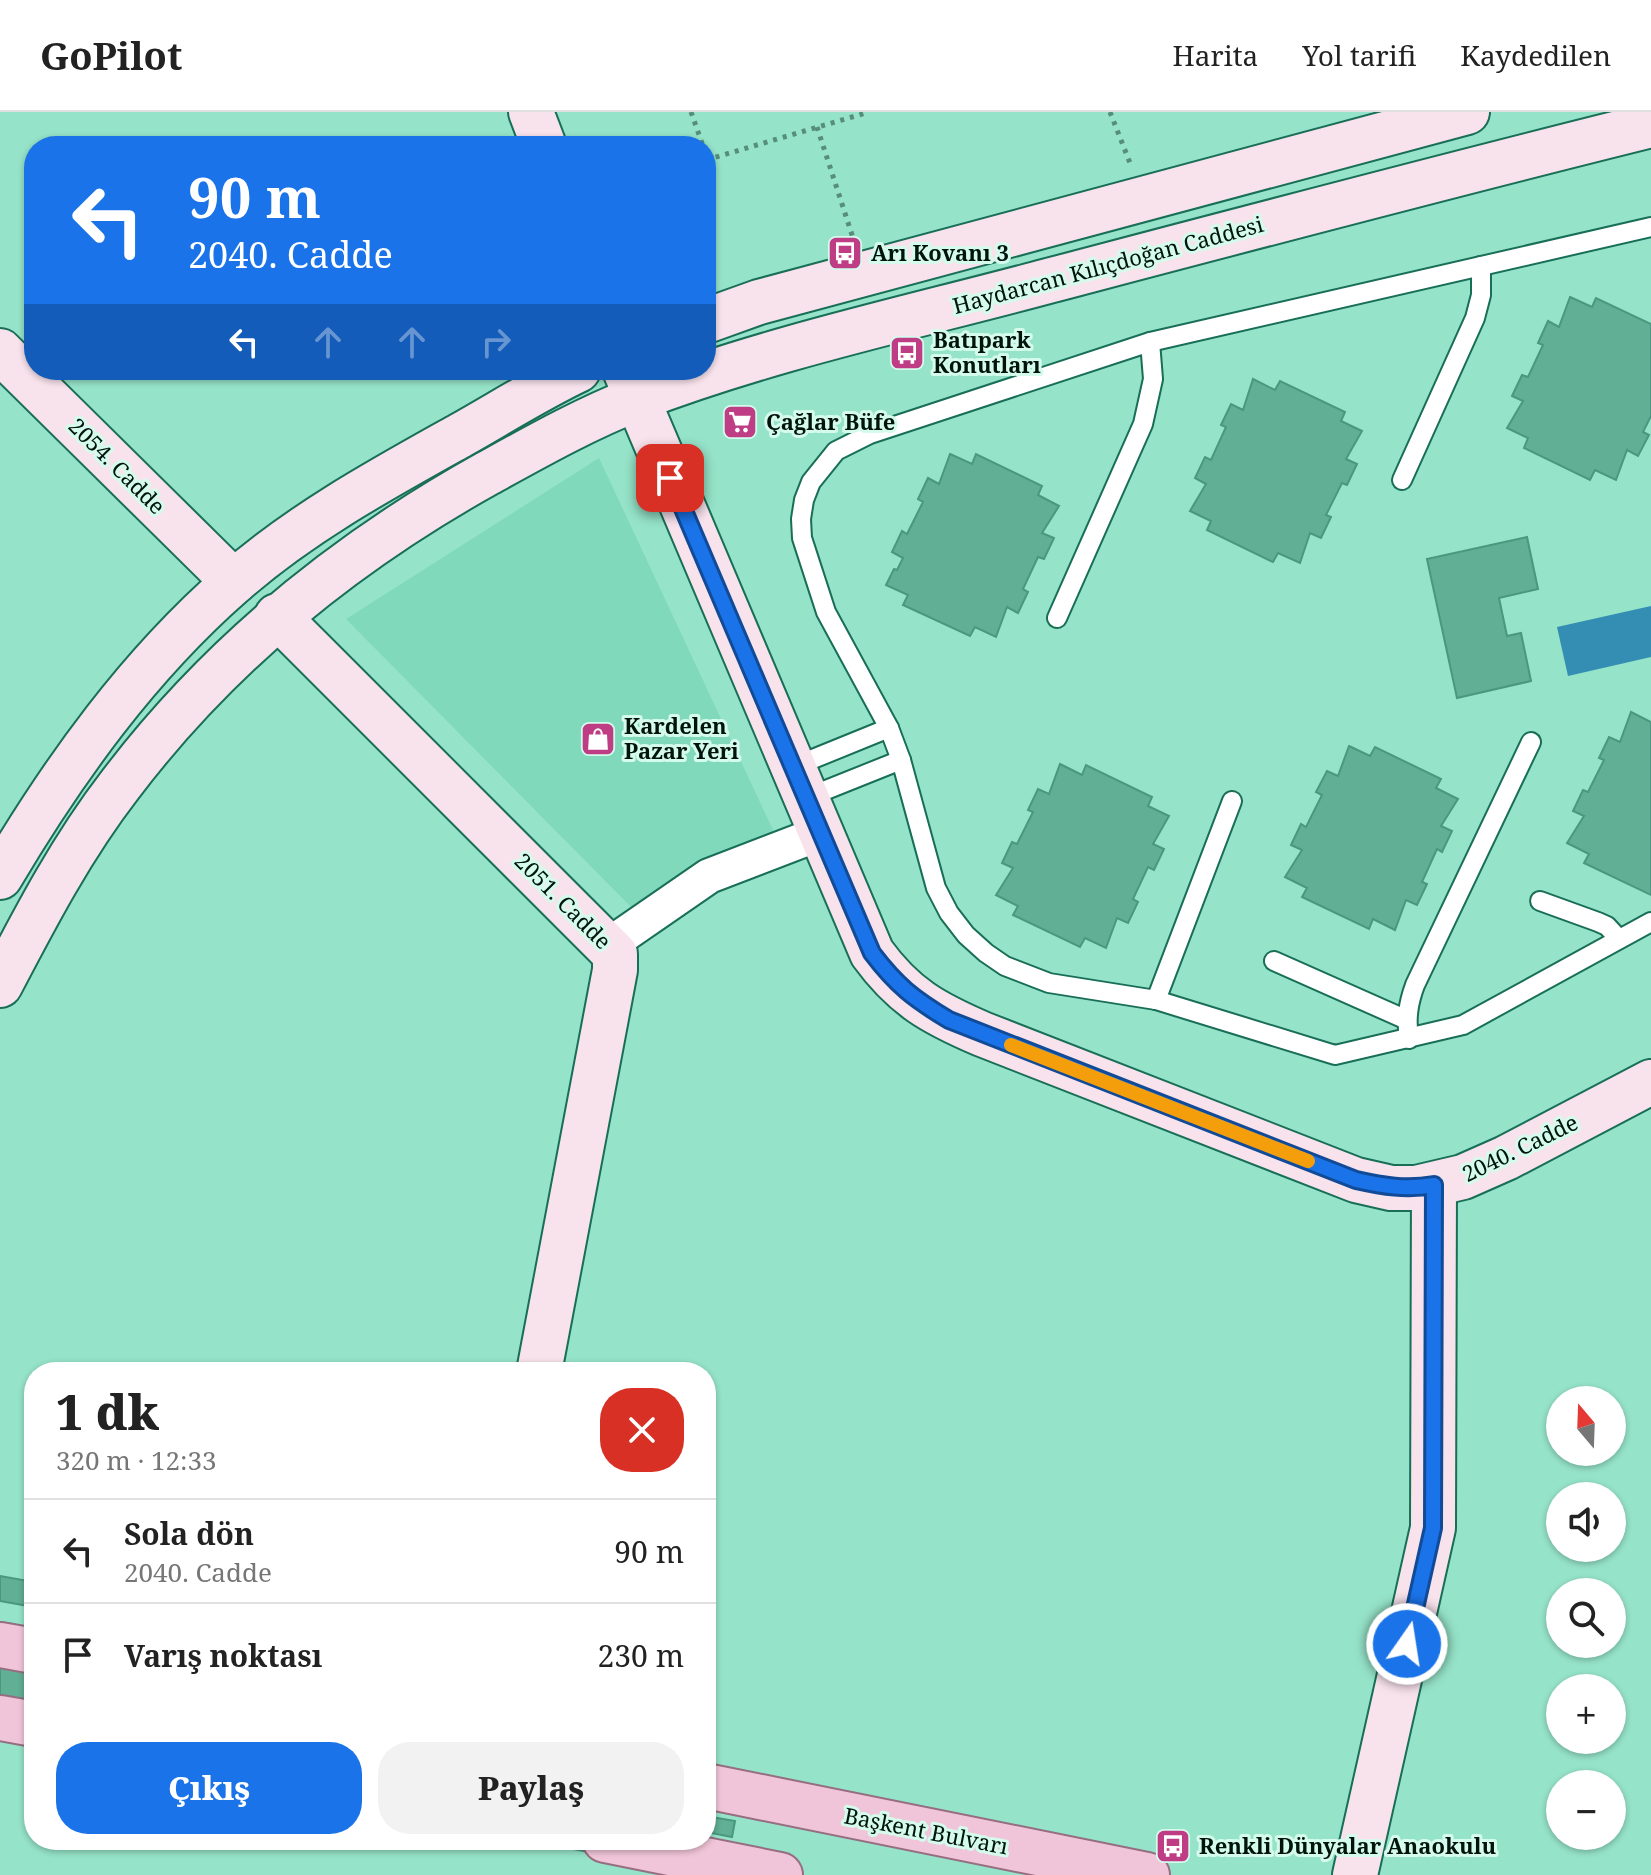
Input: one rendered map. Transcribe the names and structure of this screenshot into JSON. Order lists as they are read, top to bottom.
{
  "streets": {
    "main road": [
      "Haydarcan Kılıçdoğan Caddesi",
      "2054. Cadde",
      "2051. Cadde",
      "2040. Cadde",
      "Başkent Bulvarı"
    ]
  },
  "crossings": [
    ["Haydarcan Kılıçdoğan Caddesi", "2051. Cadde"],
    ["Haydarcan Kılıçdoğan Caddesi", "2040. Cadde"]
  ],
  "places": {
    "bus stop": ["Arı Kovanı 3", "Batıpark Konutları", "Renkli Dünyalar Anaokulu"],
    "supermarket": ["Çağlar Büfe"],
    "shop": ["Kardelen Pazar Yeri"]
  },
  "north": "top",
  "page": {
    "header": "GoPilot",
    "nav": ["Harita", "Yol tarifi", "Kaydedilen"],
    "turn": ["90 m", "2040. Cadde"],
    "heading": ["1 dk", "320 m · 12:33"],
    "map_buttons": ["+", "−"],
    "list": [
      {
        "name": "Sola dön",
        "note": "2040. Cadde",
        "value": "90 m"
      },
      {
        "name": "Varış noktası",
        "value": "230 m"
      }
    ],
    "buttons": ["Çıkış", "Paylaş"]
  }
}
